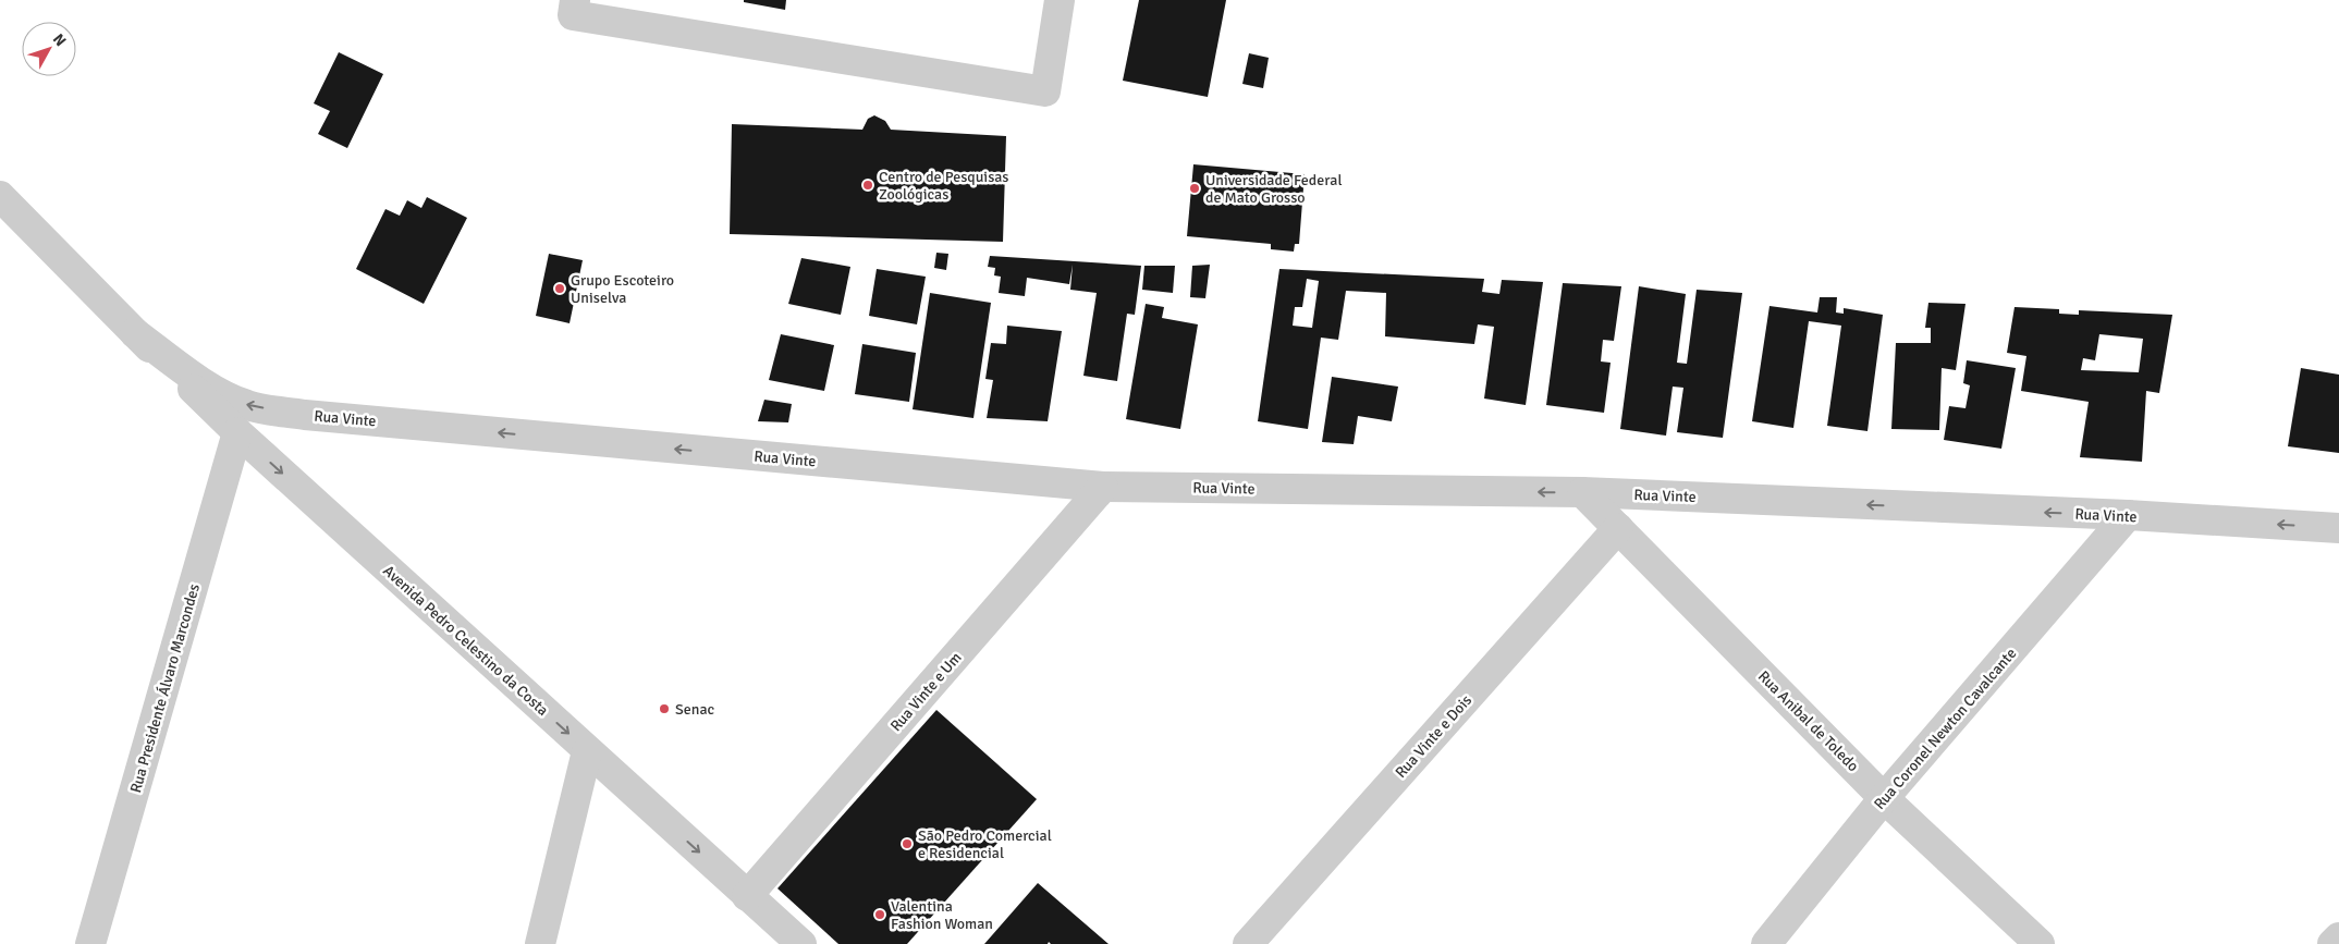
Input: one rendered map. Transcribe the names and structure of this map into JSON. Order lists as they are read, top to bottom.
{
  "streets": {
    "street": [
      "Rua Vinte",
      "Avenida Pedro Celestino da Costa",
      "Rua Presidente Álvaro Marcondes",
      "Rua Vinte e Um",
      "Rua Anibal de Toledo",
      "Rua Coronel Newton Cavalcante",
      "Rua Vinte e Dois"
    ]
  },
  "crossings": [
    ["Rua Vinte", "Avenida Pedro Celestino da Costa"],
    ["Rua Vinte", "Rua Vinte e Um"],
    ["Rua Vinte", "Rua Anibal de Toledo"],
    ["Rua Vinte", "Rua Coronel Newton Cavalcante"],
    ["Avenida Pedro Celestino da Costa", "Rua Presidente Álvaro Marcondes"],
    ["Avenida Pedro Celestino da Costa", "Rua Vinte e Um"],
    ["Rua Anibal de Toledo", "Rua Coronel Newton Cavalcante"],
    ["Rua Anibal de Toledo", "Rua Vinte e Dois"]
  ],
  "one_way": ["Rua Vinte", "Avenida Pedro Celestino da Costa"],
  "places": [
    "Centro de Pesquisas Zoológicas",
    "Universidade Federal de Mato Grosso",
    "Grupo Escoteiro Uniselva",
    "Senac",
    "São Pedro Comercial e Residencial",
    "Valentina Fashion Woman"
  ],
  "north": "top right"
}
